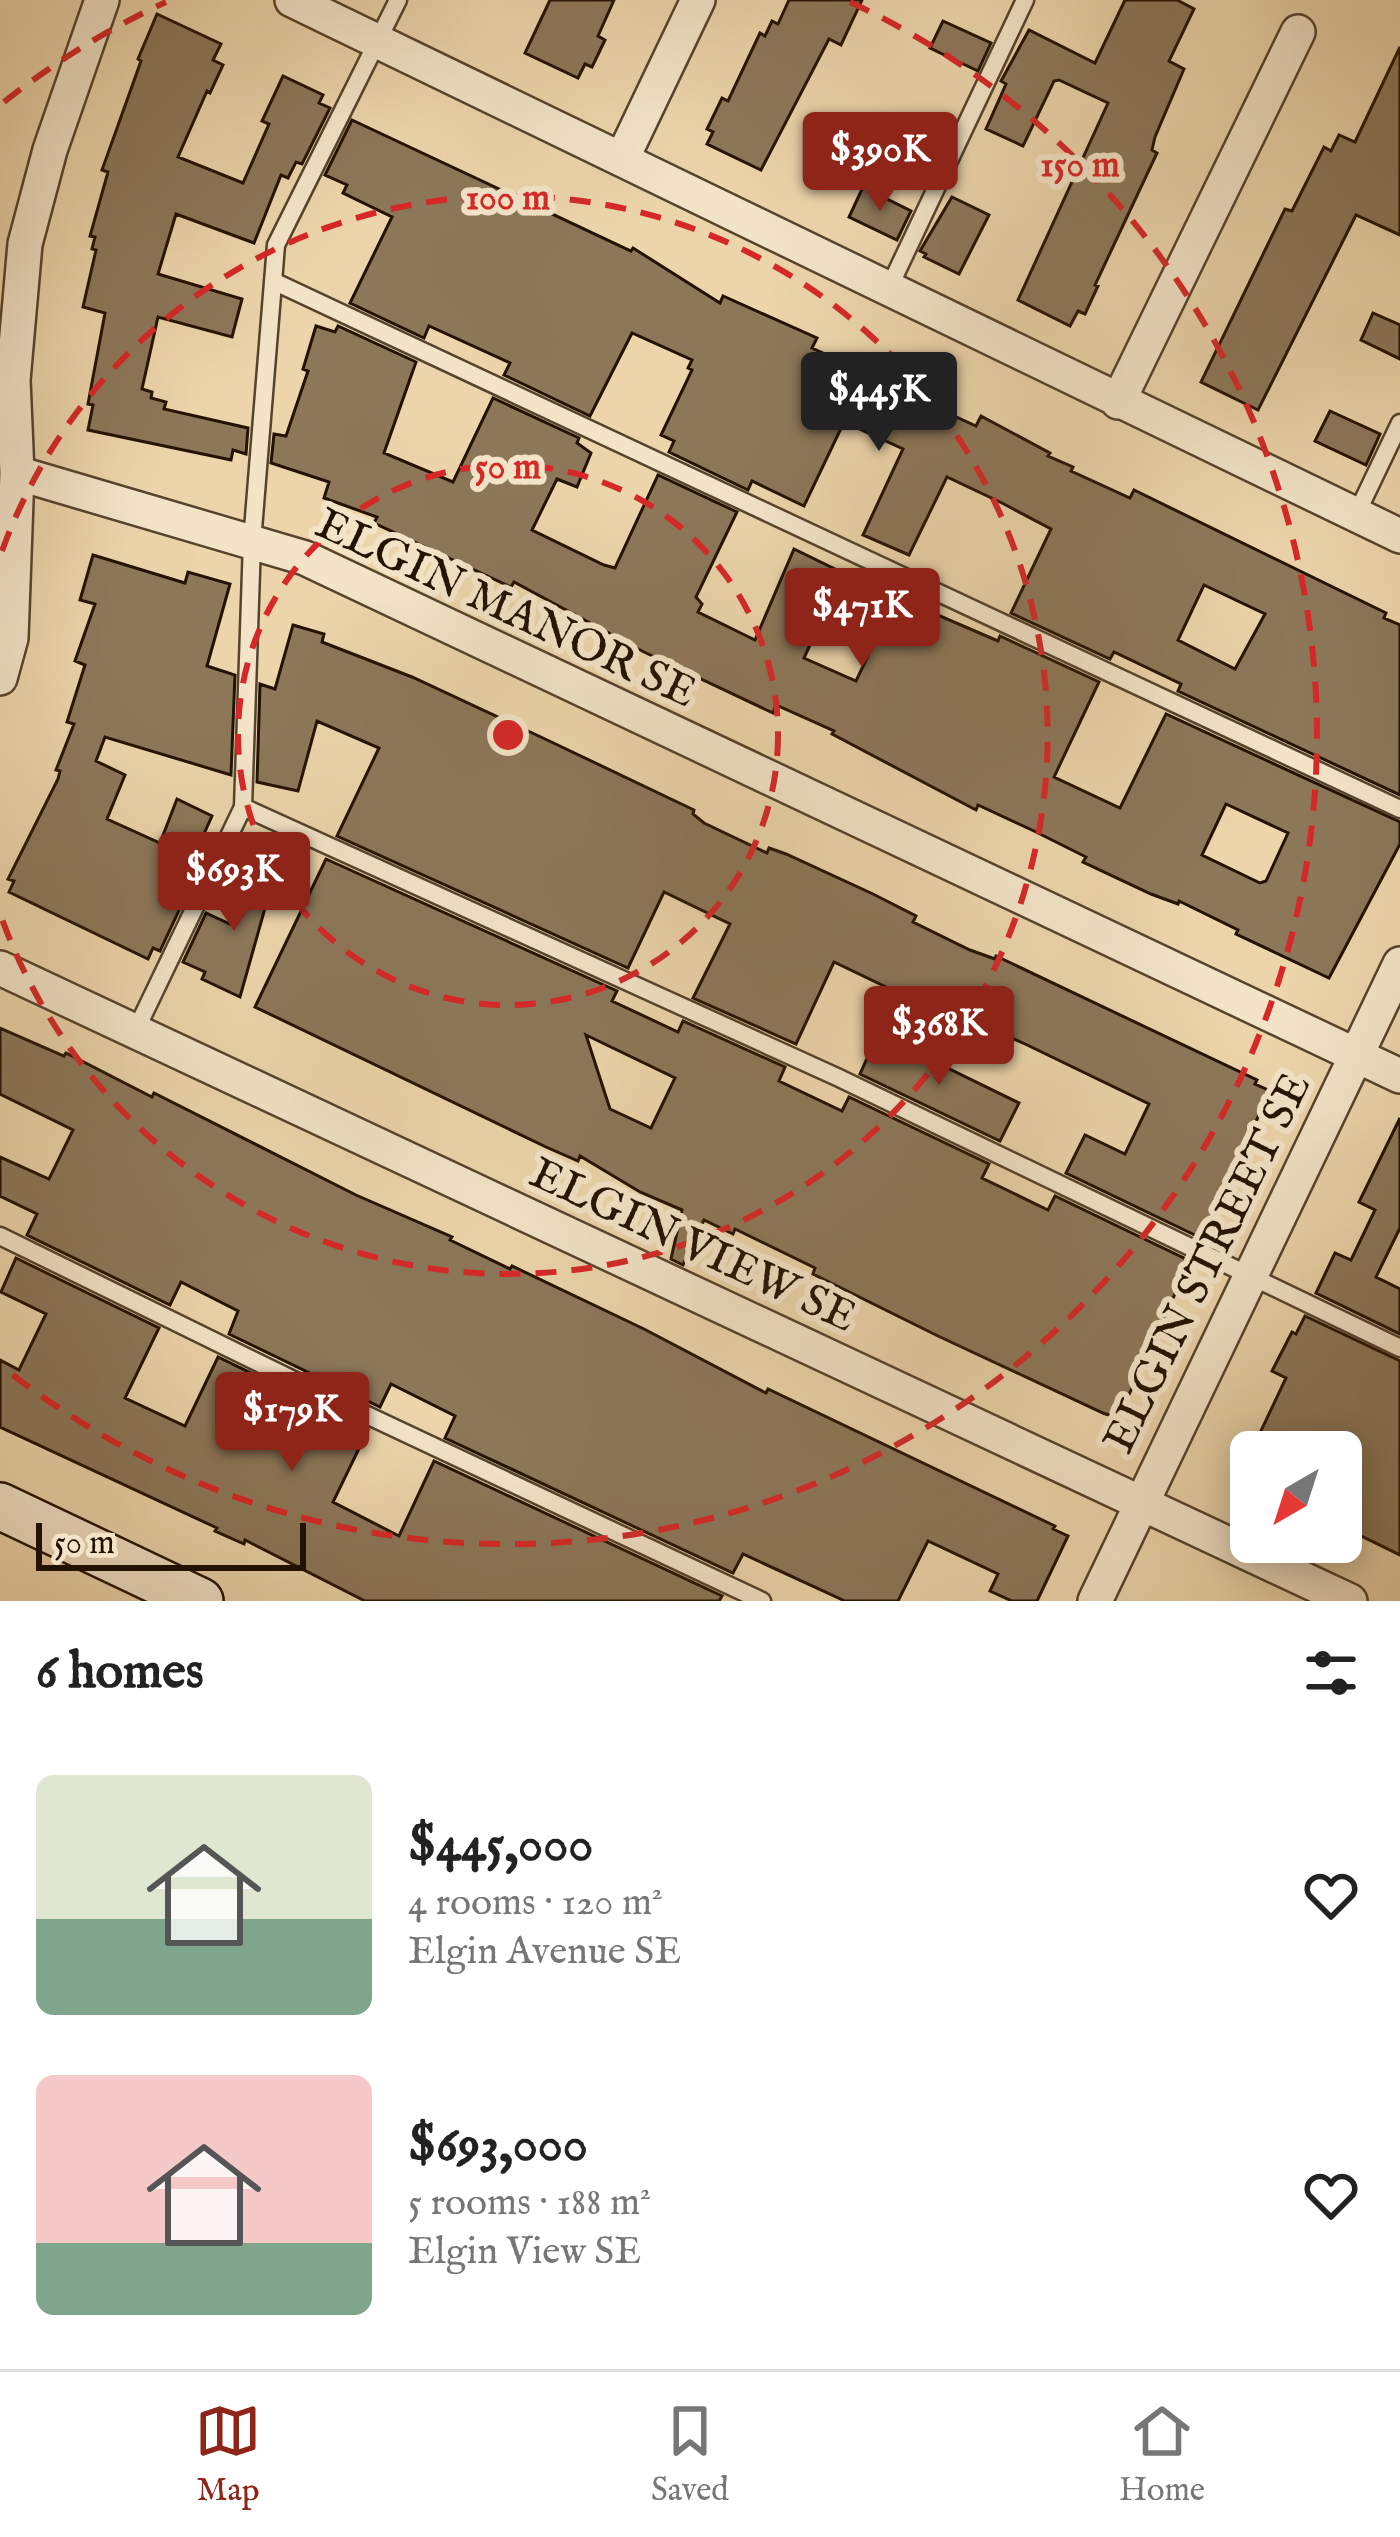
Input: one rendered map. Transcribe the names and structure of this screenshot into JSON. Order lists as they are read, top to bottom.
{
  "streets": {
    "street": ["ELGIN MANOR SE", "ELGIN VIEW SE", "ELGIN STREET SE"]
  },
  "crossings": [
    ["ELGIN MANOR SE", "ELGIN STREET SE"],
    ["ELGIN VIEW SE", "ELGIN STREET SE"]
  ],
  "scale_bar": "50 m",
  "north": "bottom left",
  "page": {
    "price": [
      "$390K",
      "$445K",
      "$471K",
      "$693K",
      "$368K",
      "$179K"
    ],
    "scale": "50 m",
    "heading": "6 homes",
    "list": [
      {
        "name": "$445,000",
        "note": "4 rooms · 120 m² · Elgin Avenue SE"
      },
      {
        "name": "$693,000",
        "note": "5 rooms · 188 m² · Elgin View SE"
      }
    ],
    "tabs": ["Map", "Saved", "Home"]
  },
  "rings": ["150 m", "100 m", "50 m"]
}
